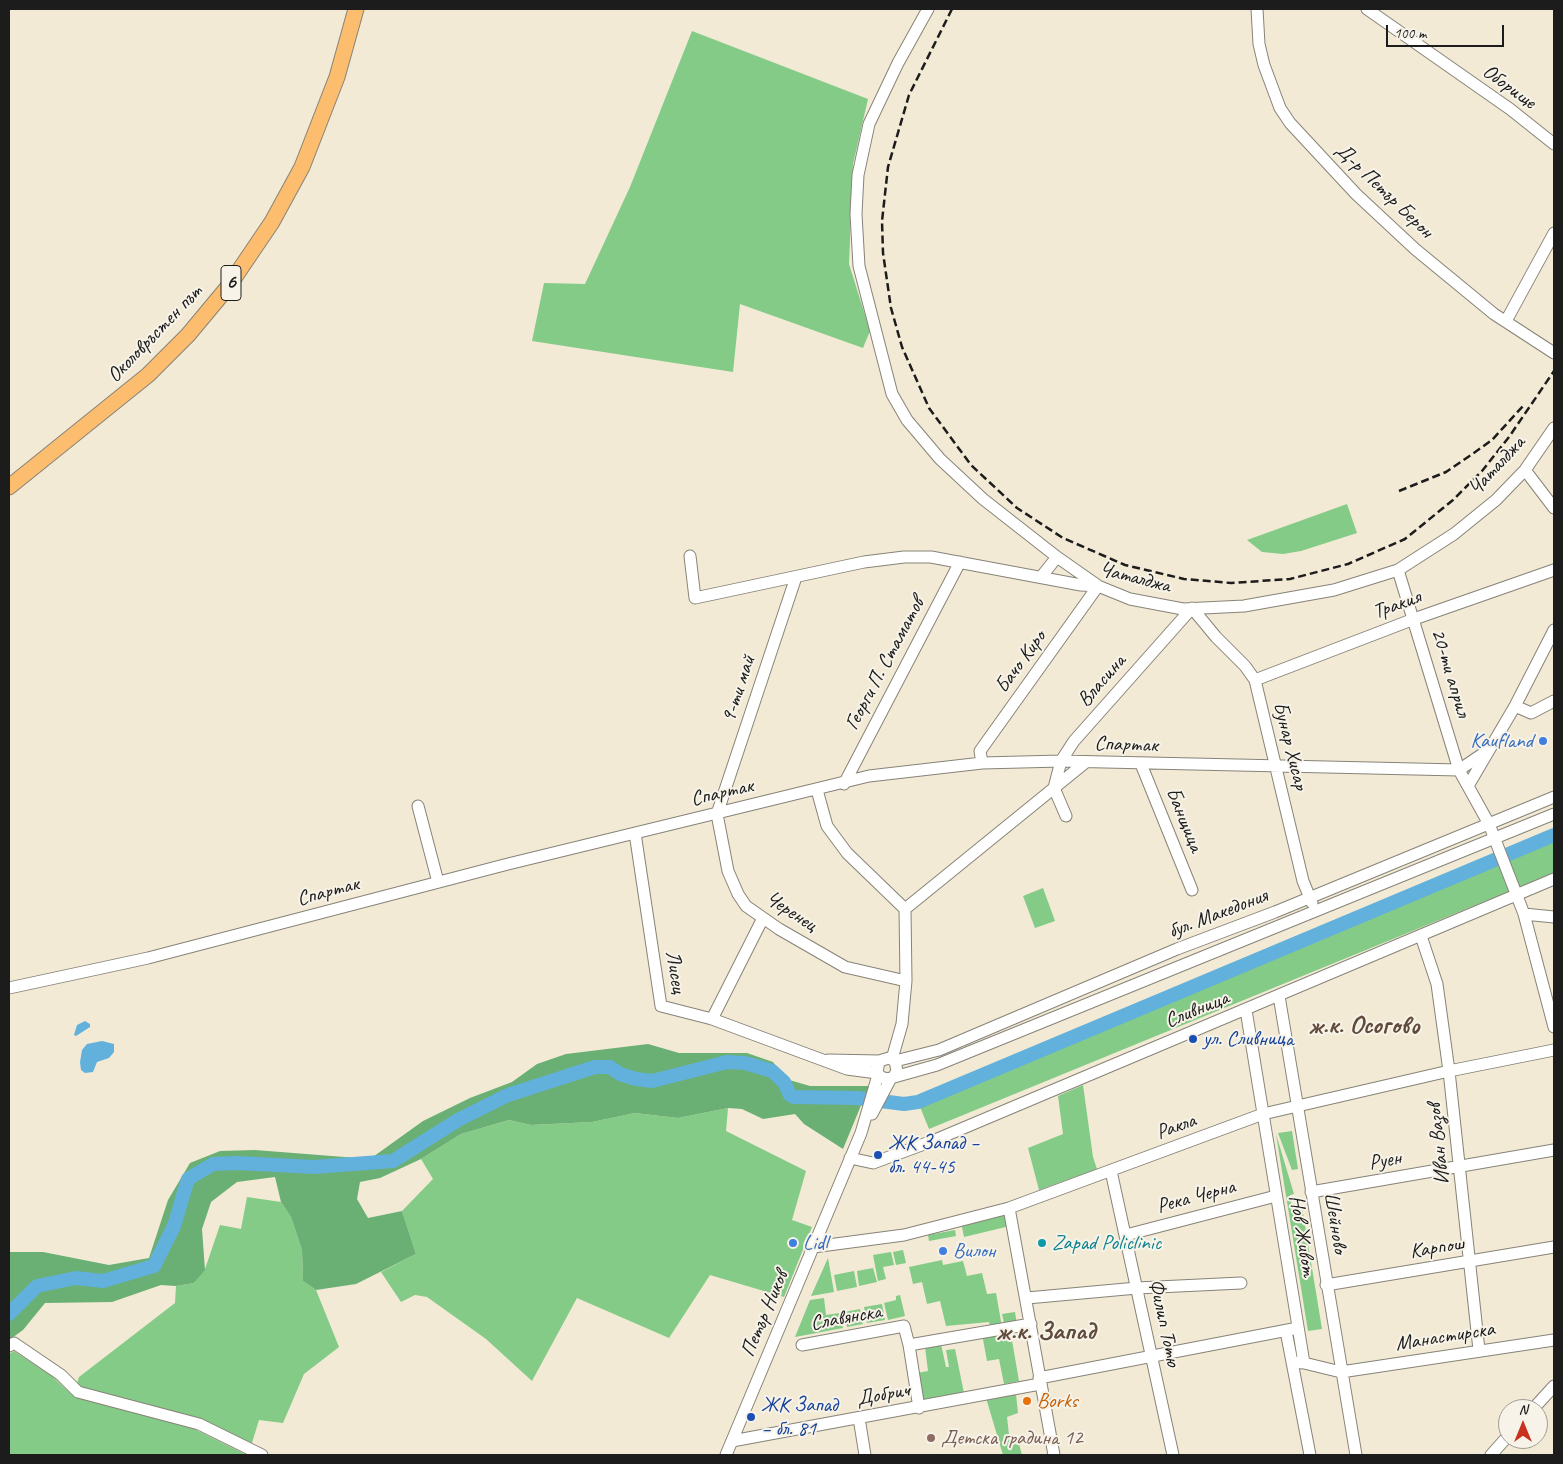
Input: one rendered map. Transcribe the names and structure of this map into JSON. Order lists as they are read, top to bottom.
{
  "streets": {
    "main road": ["6", "Околовръстен път"],
    "street": [
      "Оборище",
      "Д-р Петър Берон",
      "Чаталджа",
      "Тракия",
      "Бачо Киро",
      "Георги П. Стаматов",
      "20-ти април",
      "Власина",
      "9-ти май",
      "Спартак",
      "Бунар Хисар",
      "Банщица",
      "Черенец",
      "бул. Македония",
      "Лисец",
      "Сливница",
      "Ракла",
      "Иван Вазов",
      "Руен",
      "Река Черна",
      "Шейново",
      "Нов Живот",
      "Карпош",
      "Петър Ников",
      "Славянска",
      "Филип Тотю",
      "Манастирска",
      "Добрич"
    ]
  },
  "crossings": [
    ["Чаталджа", "Бачо Киро"],
    ["Чаталджа", "Георги П. Стаматов"],
    ["Чаталджа", "20-ти април"],
    ["Чаталджа", "Власина"],
    ["Чаталджа", "9-ти май"],
    ["Чаталджа", "Бунар Хисар"],
    ["Тракия", "20-ти април"],
    ["Тракия", "Бунар Хисар"],
    ["Бачо Киро", "Спартак"],
    ["Георги П. Стаматов", "Спартак"],
    ["20-ти април", "Спартак"],
    ["20-ти април", "бул. Македония"],
    ["20-ти април", "Сливница"],
    ["Власина", "Спартак"],
    ["Власина", "Бунар Хисар"],
    ["9-ти май", "Спартак"],
    ["9-ти май", "Черенец"],
    ["Спартак", "Бунар Хисар"],
    ["Спартак", "Банщица"],
    ["Спартак", "Черенец"],
    ["Спартак", "Лисец"],
    ["Бунар Хисар", "бул. Македония"],
    ["бул. Македония", "Лисец"],
    ["Сливница", "Иван Вазов"],
    ["Сливница", "Шейново"],
    ["Сливница", "Нов Живот"],
    ["Сливница", "Петър Ников"],
    ["Ракла", "Иван Вазов"],
    ["Ракла", "Шейново"],
    ["Ракла", "Нов Живот"],
    ["Ракла", "Петър Ников"],
    ["Ракла", "Филип Тотю"],
    ["Иван Вазов", "Руен"],
    ["Иван Вазов", "Карпош"],
    ["Иван Вазов", "Манастирска"],
    ["Руен", "Шейново"],
    ["Река Черна", "Нов Живот"],
    ["Река Черна", "Филип Тотю"],
    ["Шейново", "Карпош"],
    ["Шейново", "Манастирска"],
    ["Нов Живот", "Добрич"],
    ["Петър Ников", "Добрич"],
    ["Филип Тотю", "Добрич"]
  ],
  "districts": ["ж.к. Осогово", "ж.к. Запад"],
  "places": [
    "Kaufland",
    "ул. Сливница",
    "ЖК Запад – бл. 44-45",
    "Lidl",
    "Zapad Policlinic",
    "Вилон",
    "Borks",
    "ЖК Запад – бл. 81",
    "Детска градина 12"
  ],
  "scale_bar": "100 m",
  "north": "top"
}
